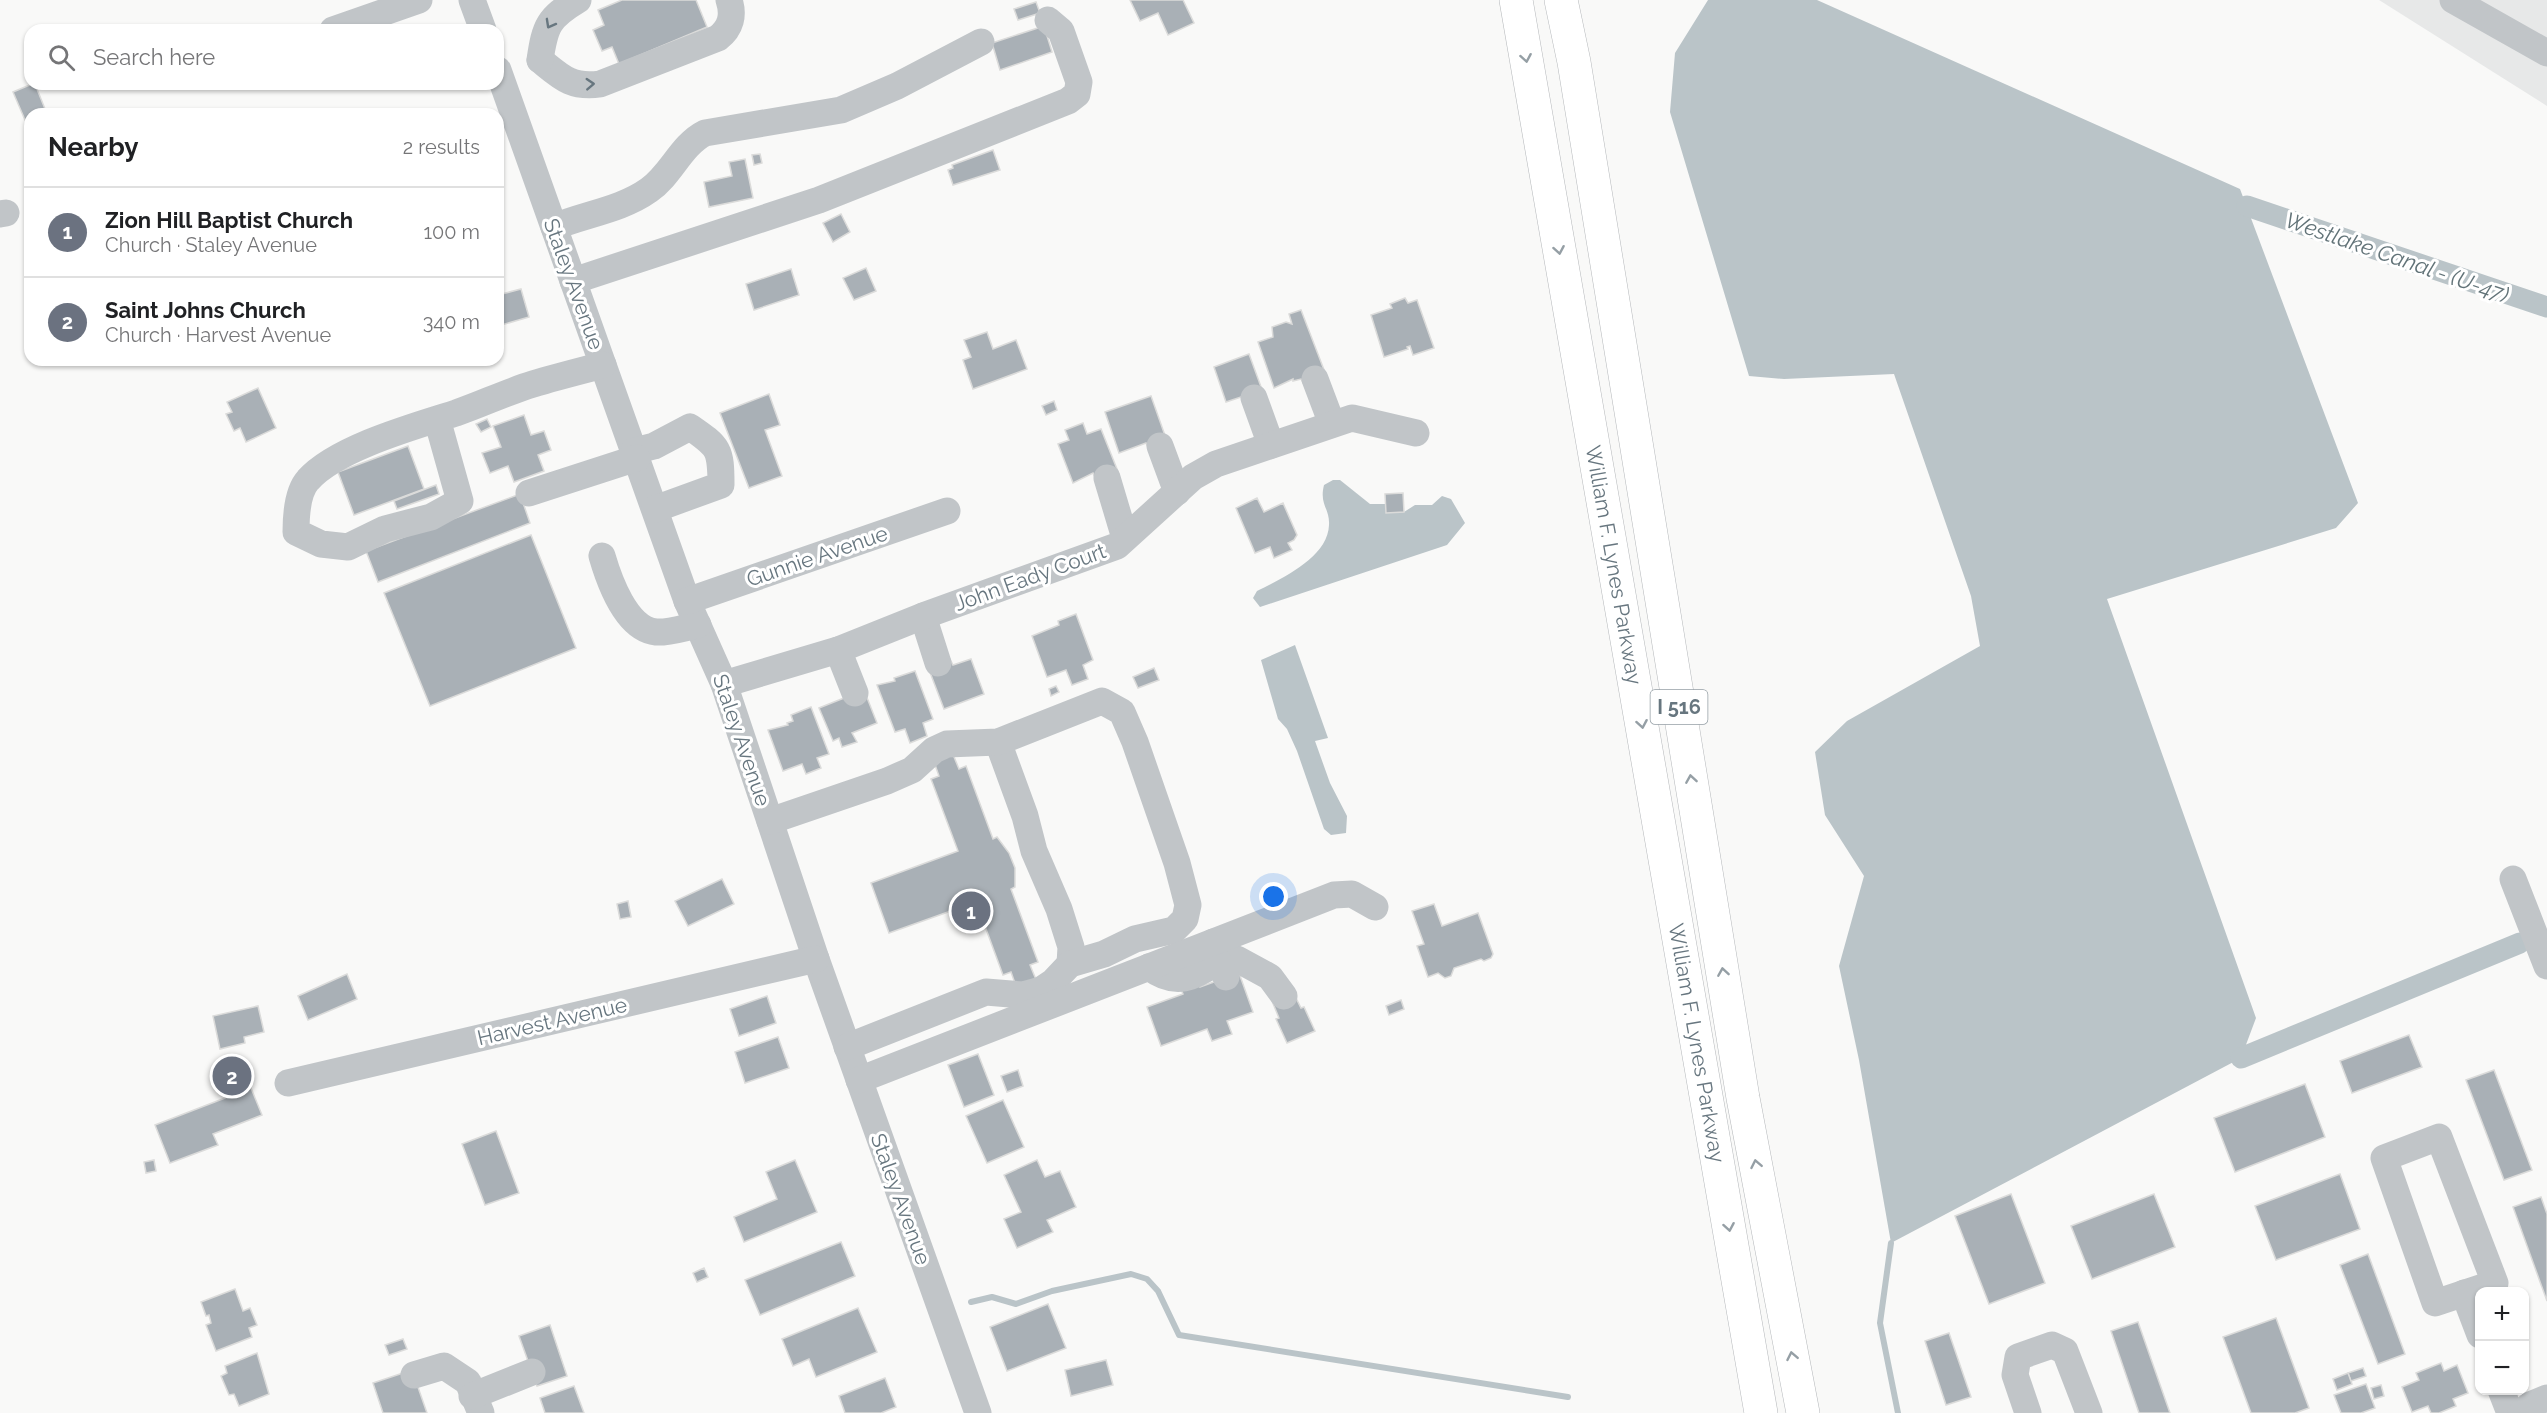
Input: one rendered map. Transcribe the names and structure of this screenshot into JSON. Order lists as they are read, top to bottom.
{
  "streets": {
    "highway": ["William F. Lynes Parkway", "I 516"],
    "street": [
      "Staley Avenue",
      "Gunnie Avenue",
      "John Eady Court",
      "Harvest Avenue"
    ]
  },
  "crossings": [
    ["Staley Avenue", "Gunnie Avenue"],
    ["Staley Avenue", "John Eady Court"],
    ["Staley Avenue", "Harvest Avenue"]
  ],
  "water": ["Westlake Canal - (U-47)"],
  "page": {
    "search": "Search here",
    "heading": ["Nearby", "2 results"],
    "list": [
      {
        "mark": "1",
        "name": "Zion Hill Baptist Church",
        "note": "Church · Staley Avenue",
        "value": "100 m"
      },
      {
        "mark": "2",
        "name": "Saint Johns Church",
        "note": "Church · Harvest Avenue",
        "value": "340 m"
      }
    ],
    "pins": ["1", "2"],
    "map_buttons": ["+", "−"]
  }
}
